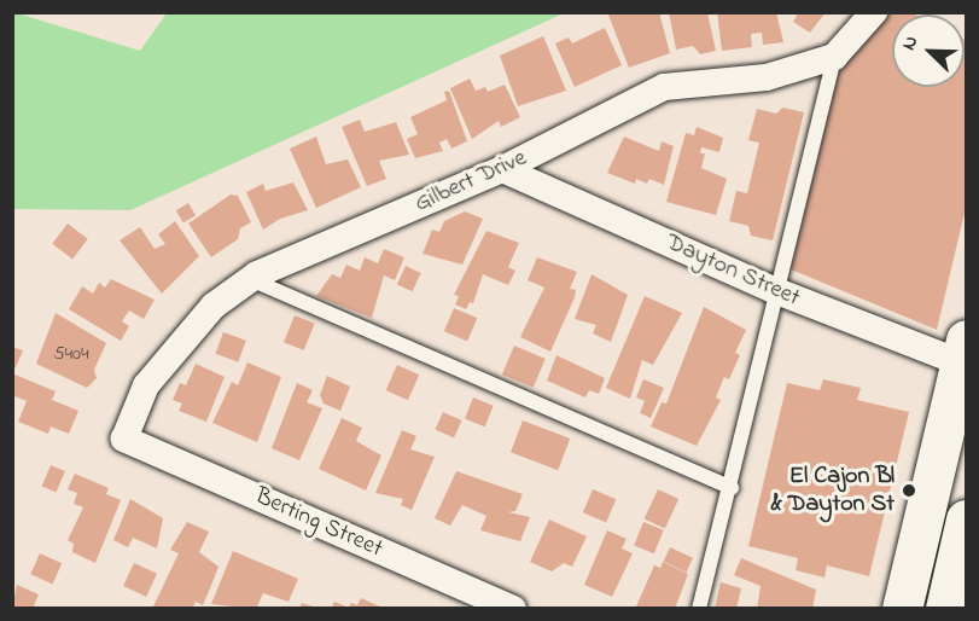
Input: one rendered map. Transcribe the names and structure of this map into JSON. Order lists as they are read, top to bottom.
{
  "streets": {
    "street": ["Gilbert Drive", "Dayton Street", "Berting Street"]
  },
  "crossings": [
    ["Gilbert Drive", "Dayton Street"],
    ["Gilbert Drive", "Berting Street"]
  ],
  "places": ["El Cajon Bl & Dayton St"],
  "house_numbers": ["5404"],
  "north": "top left"
}
